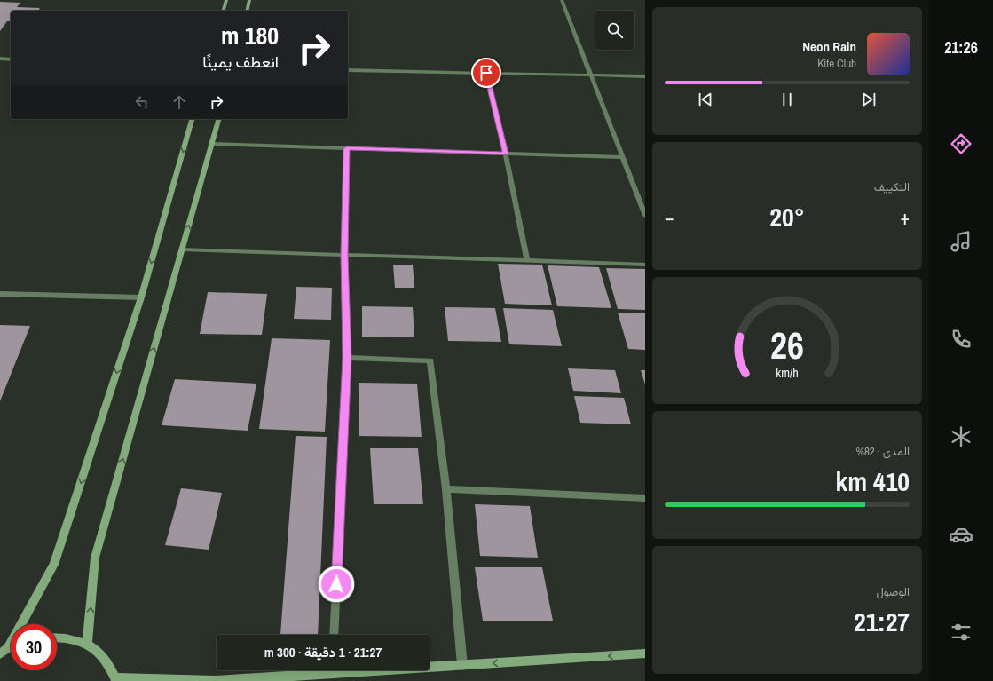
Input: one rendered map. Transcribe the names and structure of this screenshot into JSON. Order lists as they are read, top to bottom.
{
  "page": {
    "tabs": "21:26",
    "turn": ["180 m", "انعطف يمينًا"],
    "song": ["Neon Rain", "Kite Club"],
    "tile": [
      "التكييف",
      ["المدى · 82%", "410 km"],
      ["الوصول", "21:27"]
    ],
    "heat": ["−", "20°", "+"],
    "limit": "30",
    "trip": "21:27 · 1 دقيقة · 300 m",
    "gauge": ["26", "km/h"]
  }
}
